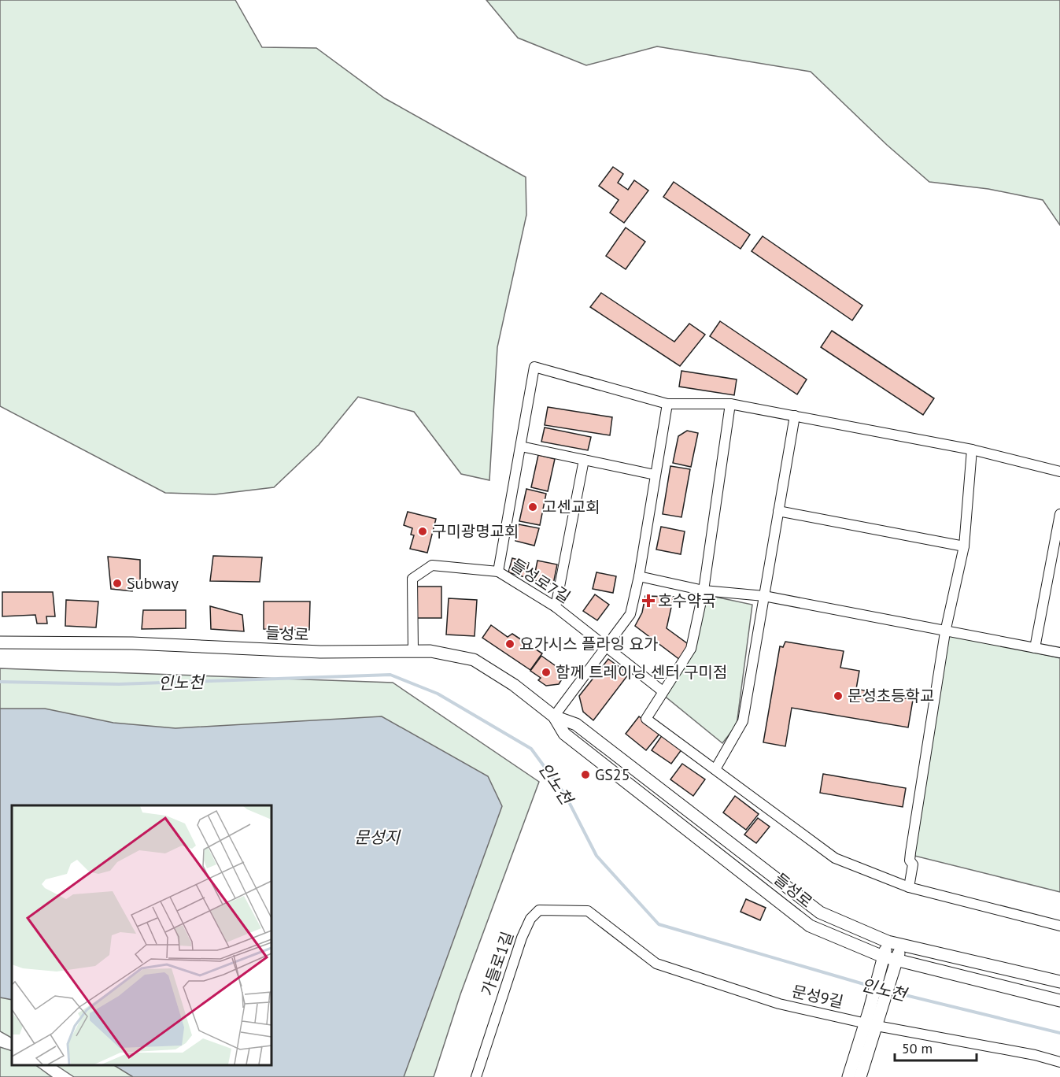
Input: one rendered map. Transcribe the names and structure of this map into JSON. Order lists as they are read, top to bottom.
{
  "streets": {
    "street": [
      "들성로7길",
      "들성로",
      "가들로1길",
      "문성9길"
    ]
  },
  "crossings": [
    ["들성로7길", "들성로"],
    ["가들로1길", "문성9길"]
  ],
  "water": ["인노천", "문성지"],
  "places": {
    "other": [
      "고센교회",
      "구미광명교회",
      "Subway",
      "요가시스 플라잉 요가",
      "함께 트레이닝 센터 구미점",
      "문성초등학교",
      "GS25"
    ],
    "health": ["호수약국"]
  },
  "scale_bar": "50 m"
}
